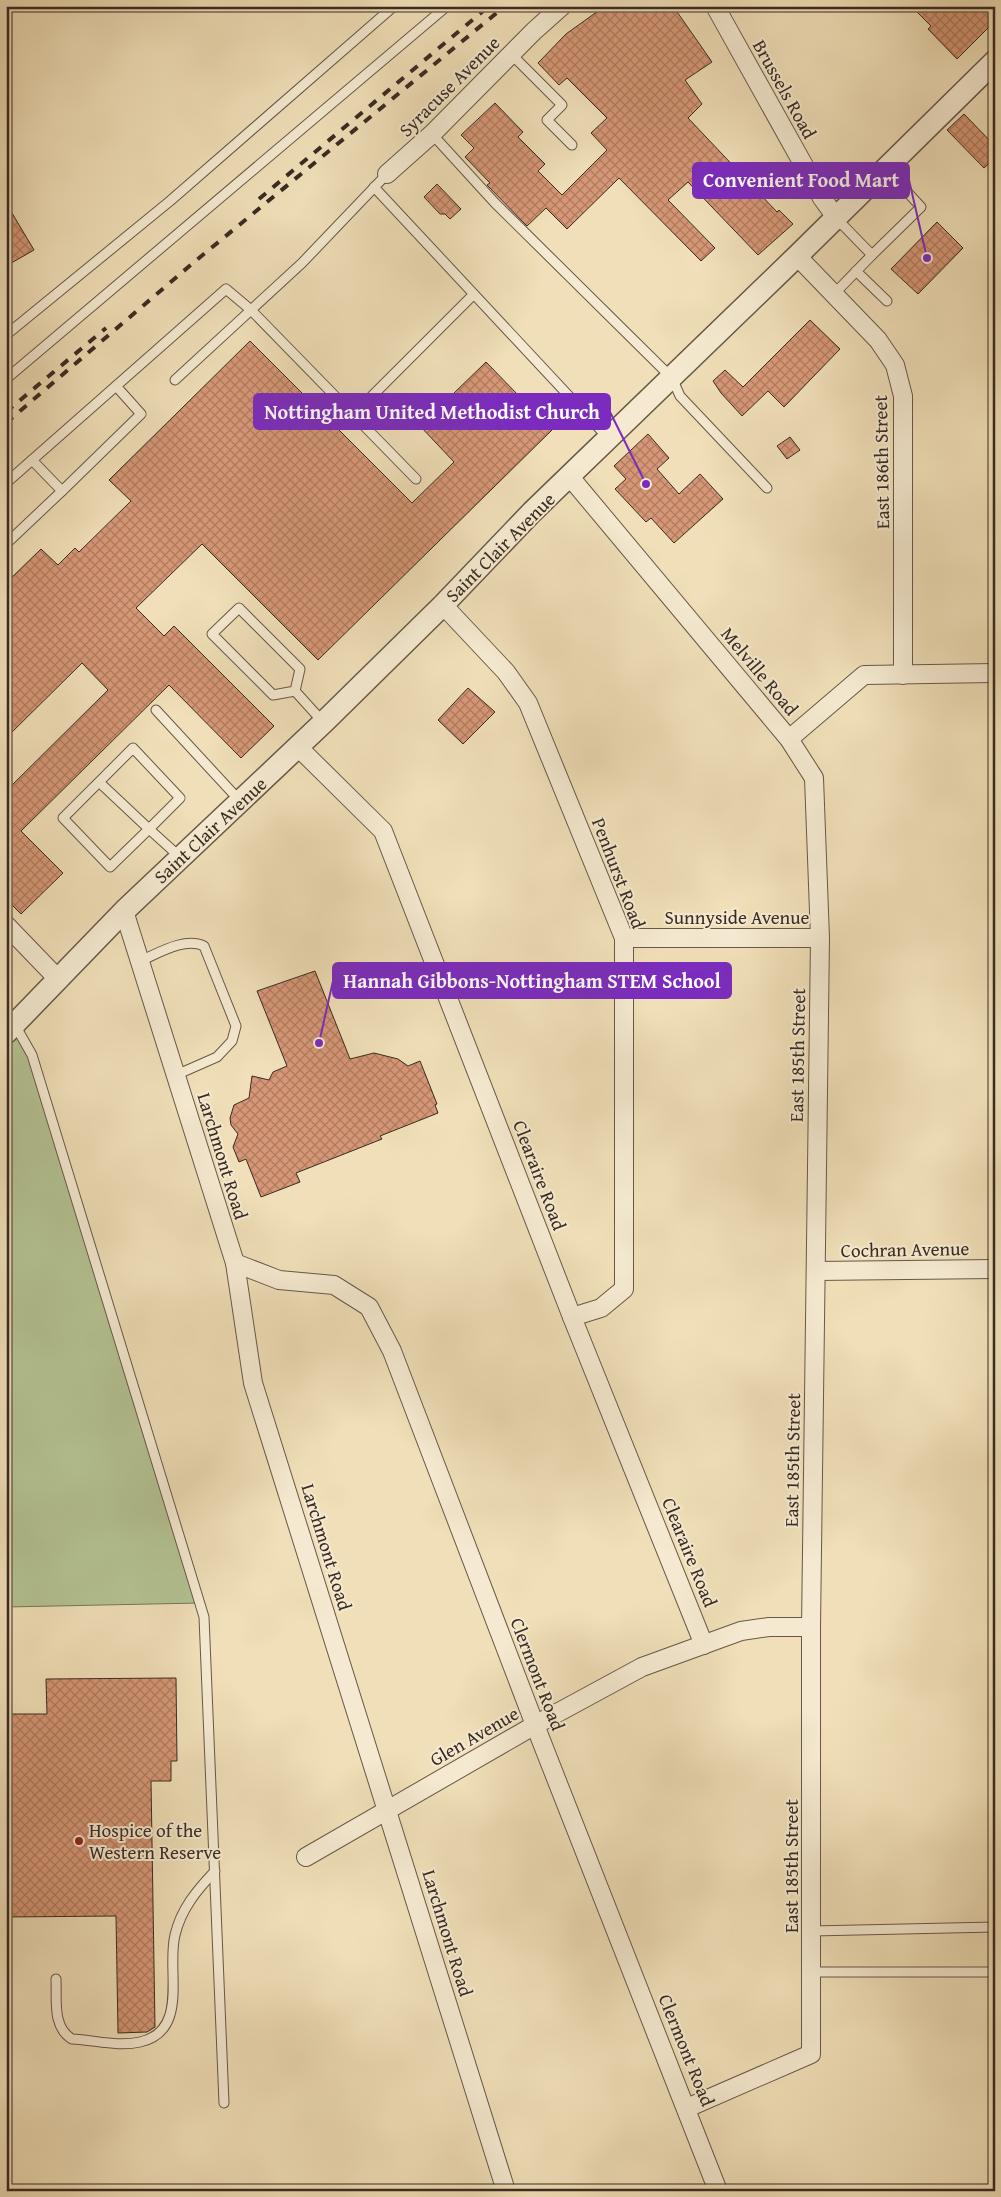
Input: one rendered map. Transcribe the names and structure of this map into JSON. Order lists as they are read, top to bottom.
{
  "streets": {
    "street": [
      "Syracuse Avenue",
      "Brussels Road",
      "East 186th Street",
      "Saint Clair Avenue",
      "Melville Road",
      "Penhurst Road",
      "Sunnyside Avenue",
      "East 185th Street",
      "Larchmont Road",
      "Clearaire Road",
      "Cochran Avenue",
      "Clermont Road",
      "Glen Avenue"
    ]
  },
  "crossings": [
    ["Brussels Road", "Saint Clair Avenue"],
    ["East 186th Street", "Saint Clair Avenue"],
    ["East 186th Street", "Melville Road"],
    ["Saint Clair Avenue", "Melville Road"],
    ["Saint Clair Avenue", "Penhurst Road"],
    ["Saint Clair Avenue", "Larchmont Road"],
    ["Saint Clair Avenue", "Clearaire Road"],
    ["Melville Road", "East 185th Street"],
    ["Penhurst Road", "Sunnyside Avenue"],
    ["Penhurst Road", "Clearaire Road"],
    ["Sunnyside Avenue", "East 185th Street"],
    ["East 185th Street", "Cochran Avenue"],
    ["East 185th Street", "Clermont Road"],
    ["East 185th Street", "Glen Avenue"],
    ["Larchmont Road", "Clermont Road"],
    ["Larchmont Road", "Glen Avenue"],
    ["Clearaire Road", "Glen Avenue"],
    ["Clermont Road", "Glen Avenue"]
  ],
  "places": [
    "Convenient Food Mart",
    "Nottingham United Methodist Church",
    "Hannah Gibbons-Nottingham STEM School",
    "Hospice of the Western Reserve"
  ]
}
